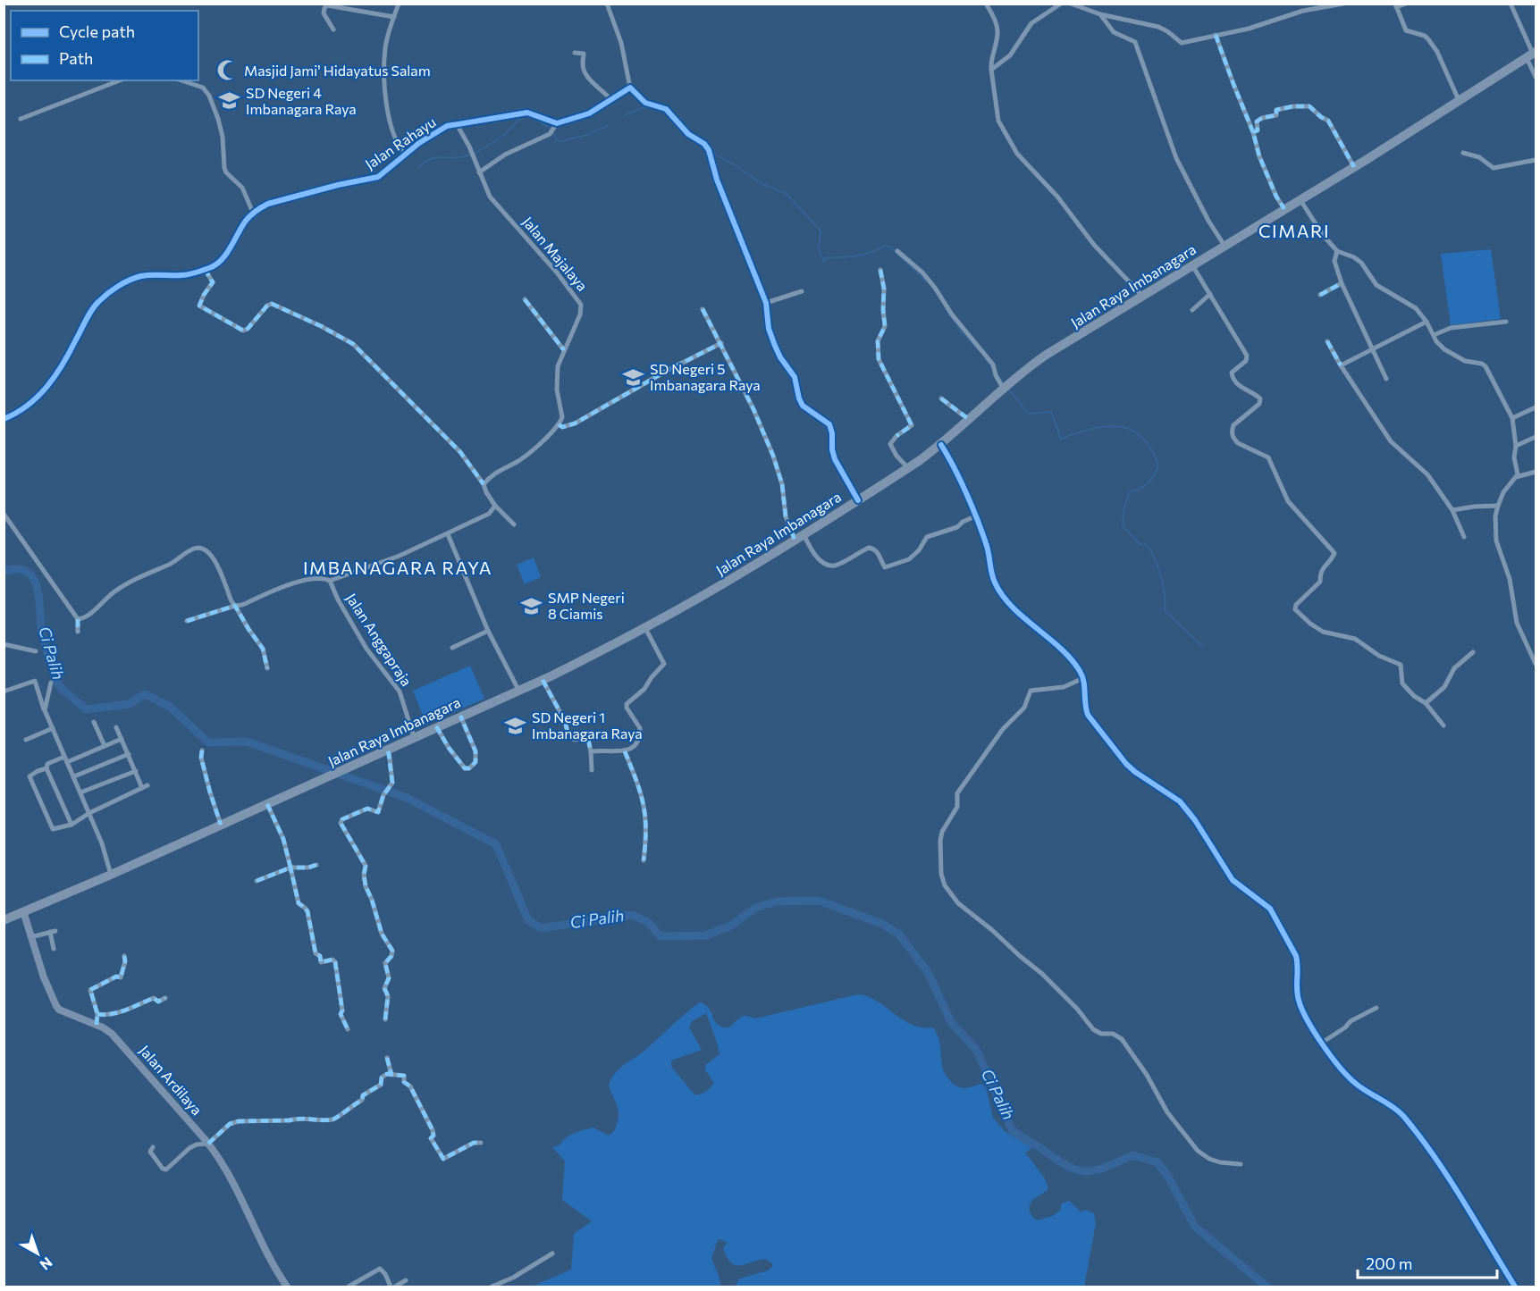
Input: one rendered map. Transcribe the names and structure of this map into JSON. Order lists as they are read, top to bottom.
{
  "streets": {
    "highway": ["Jalan Raya Imbanagara"],
    "street": [
      "Jalan Rahayu",
      "Jalan Majalaya",
      "Jalan Anggapraja",
      "Jalan Ardilaya"
    ]
  },
  "crossings": [
    ["Jalan Rahayu", "Jalan Majalaya"],
    ["Jalan Raya Imbanagara", "Jalan Anggapraja"],
    ["Jalan Raya Imbanagara", "Jalan Ardilaya"]
  ],
  "districts": ["CIMARI", "IMBANAGARA RAYA"],
  "water": ["Ci Palih"],
  "places": {
    "mosque": ["Masjid Jami' Hidayatus Salam"],
    "school or university": [
      "SD Negeri 4 Imbanagara Raya",
      "SD Negeri 5 Imbanagara Raya",
      "SMP Negeri 8 Ciamis",
      "SD Negeri 1 Imbanagara Raya"
    ]
  },
  "legend": ["Cycle path", "Path"],
  "scale_bar": "200 m",
  "north": "bottom right"
}
